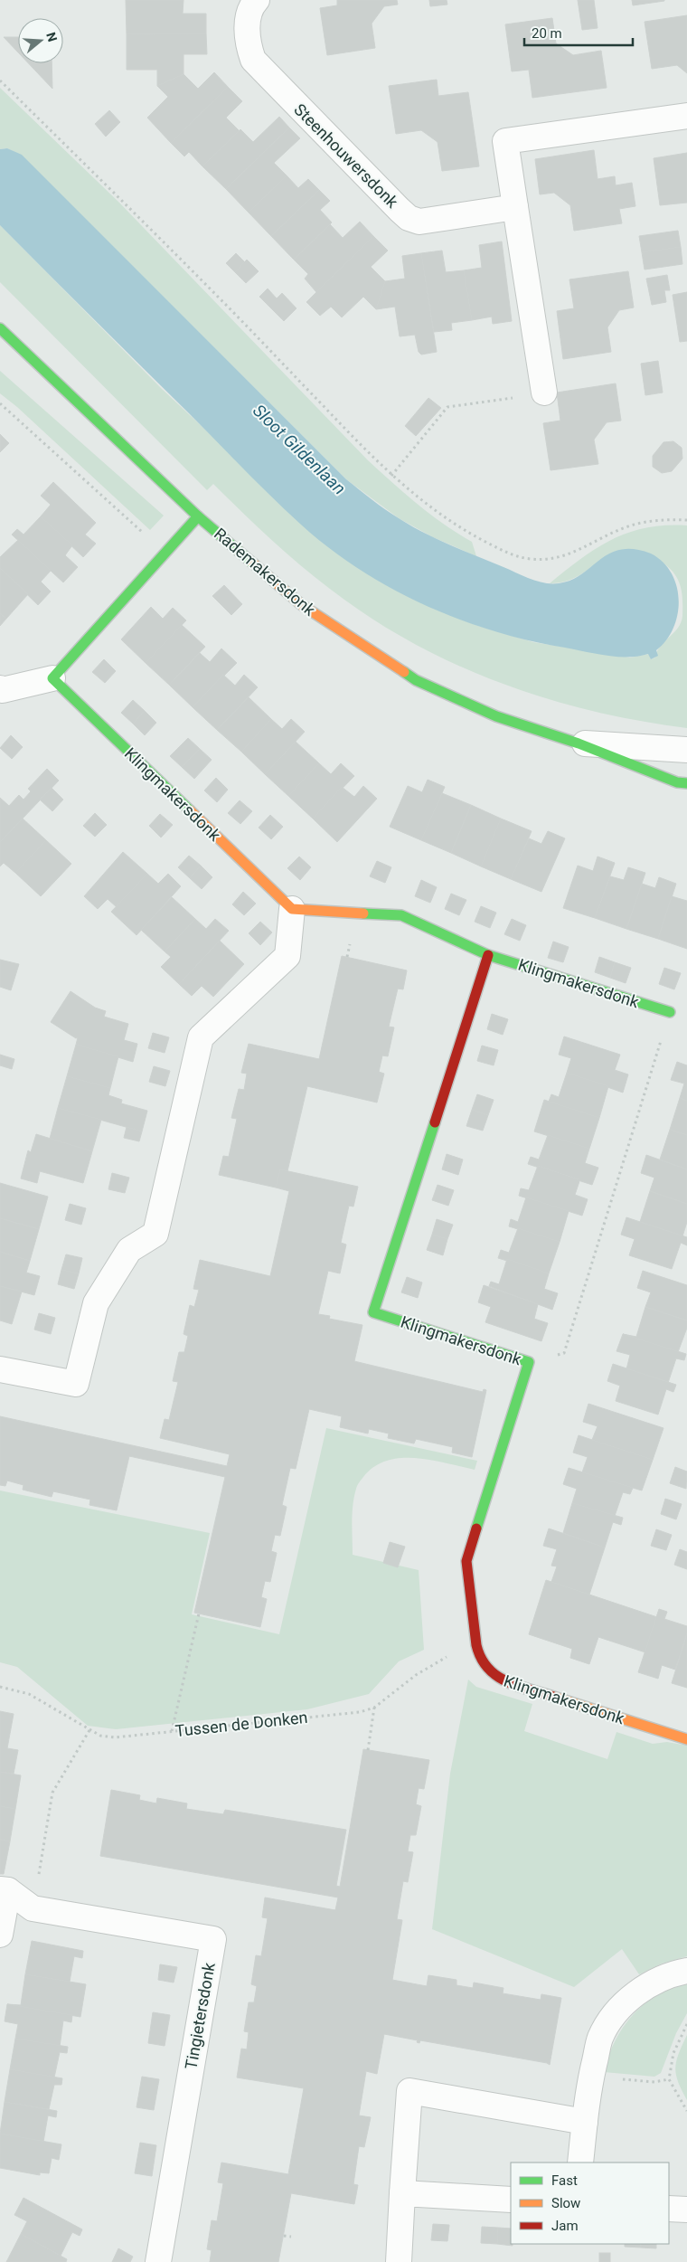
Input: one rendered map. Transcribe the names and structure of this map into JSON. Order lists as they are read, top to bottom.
{
  "streets": {
    "street": [
      "Steenhouwersdonk",
      "Rademakersdonk",
      "Klingmakersdonk",
      "Tingietersdonk"
    ],
    "path": ["Tussen de Donken"]
  },
  "crossings": [
    ["Klingmakersdonk", "Tussen de Donken"]
  ],
  "water": ["Sloot Gildenlaan"],
  "legend": ["Fast", "Slow", "Jam"],
  "scale_bar": "20 m",
  "north": "right"
}
